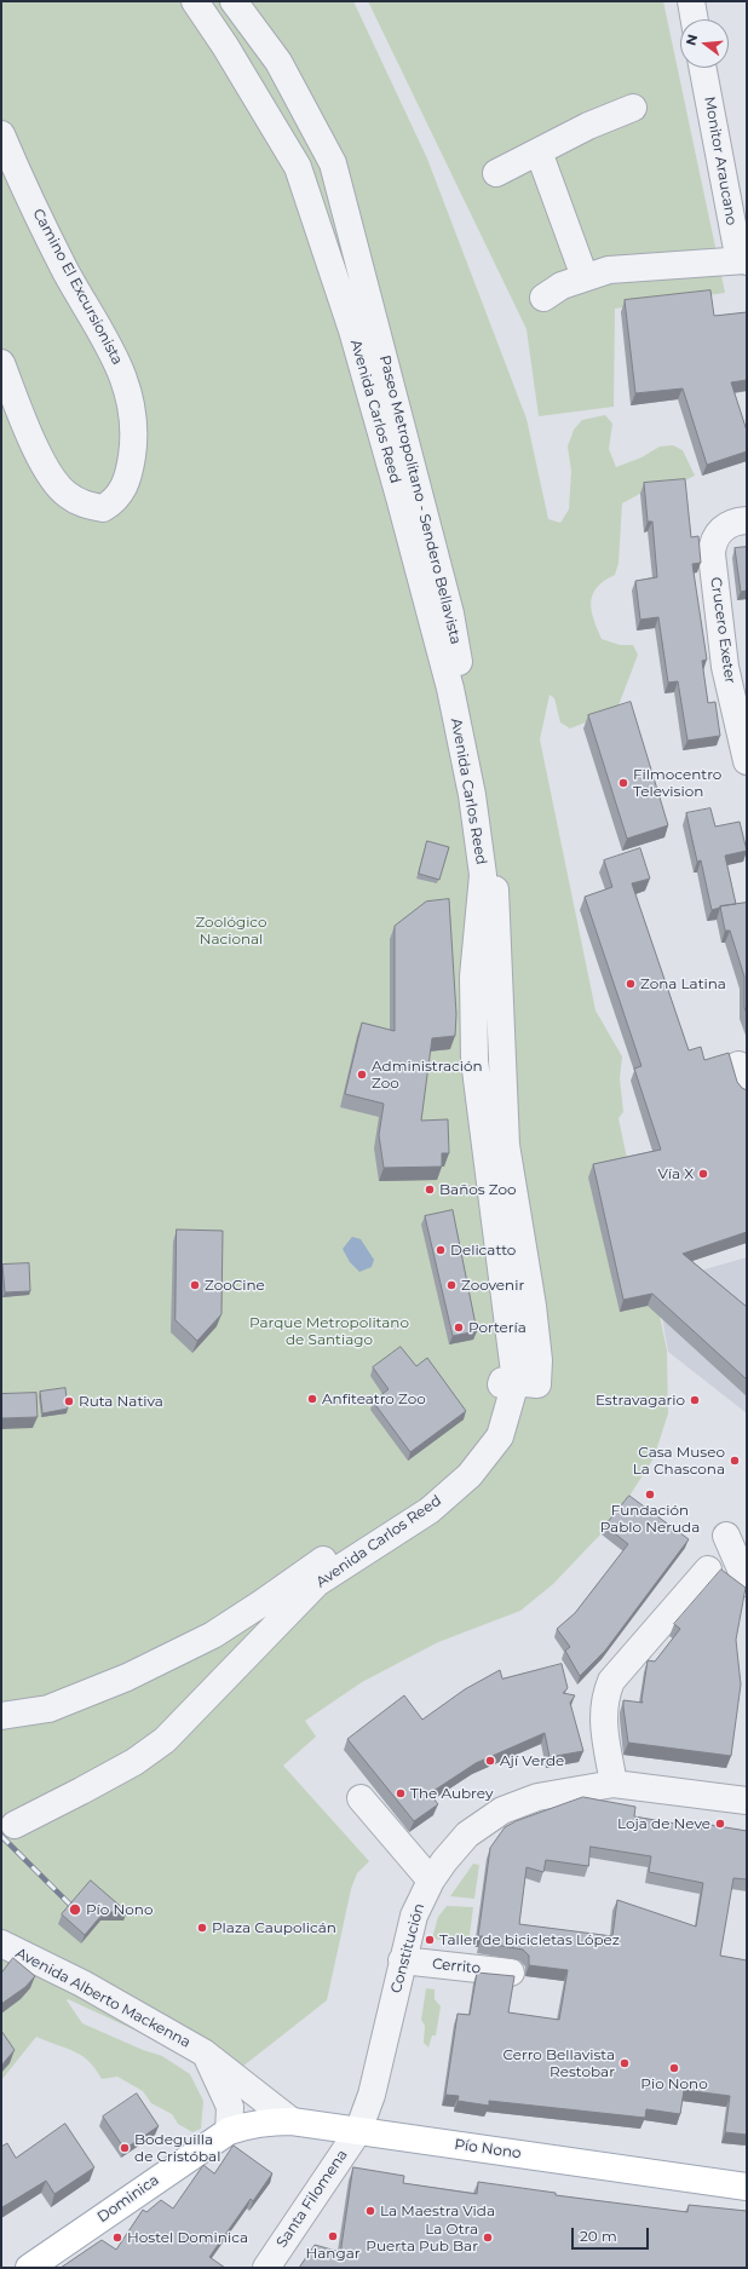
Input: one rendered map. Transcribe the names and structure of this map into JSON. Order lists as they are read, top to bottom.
{
  "streets": {
    "main road": ["Pío Nono", "Dominica"],
    "street": [
      "Monitor Araucano",
      "Camino El Excursionista",
      "Avenida Carlos Reed",
      "Paseo Metropolitano - Sendero Bellavista",
      "Crucero Exeter",
      "Constitución",
      "Cerrito",
      "Avenida Alberto Mackenna",
      "Santa Filomena"
    ]
  },
  "crossings": [
    ["Avenida Carlos Reed", "Paseo Metropolitano - Sendero Bellavista"],
    ["Constitución", "Cerrito"],
    ["Constitución", "Pío Nono"],
    ["Constitución", "Santa Filomena"],
    ["Avenida Alberto Mackenna", "Pío Nono"],
    ["Avenida Alberto Mackenna", "Dominica"],
    ["Pío Nono", "Dominica"],
    ["Pío Nono", "Santa Filomena"]
  ],
  "parks": ["Zoológico Nacional", "Parque Metropolitano de Santiago"],
  "places": [
    "Filmocentro Television",
    "Zona Latina",
    "Administración Zoo",
    "Vía X",
    "Baños Zoo",
    "Delicatto",
    "ZooCine",
    "Zoovenir",
    "Portería",
    "Anfiteatro Zoo",
    "Estravagario",
    "Ruta Nativa",
    "Casa Museo La Chascona",
    "Fundación Pablo Neruda",
    "Ají Verde",
    "The Aubrey",
    "Loja de Neve",
    "Pío Nono",
    "Plaza Caupolicán",
    "Taller de bicicletas López",
    "Cerro Bellavista Restobar",
    "Pio Nono",
    "Bodeguilla de Cristóbal",
    "La Maestra Vida",
    "Hangar",
    "Hostel Dominica",
    "La Otra Puerta Pub Bar"
  ],
  "scale_bar": "20 m",
  "north": "left"
}
